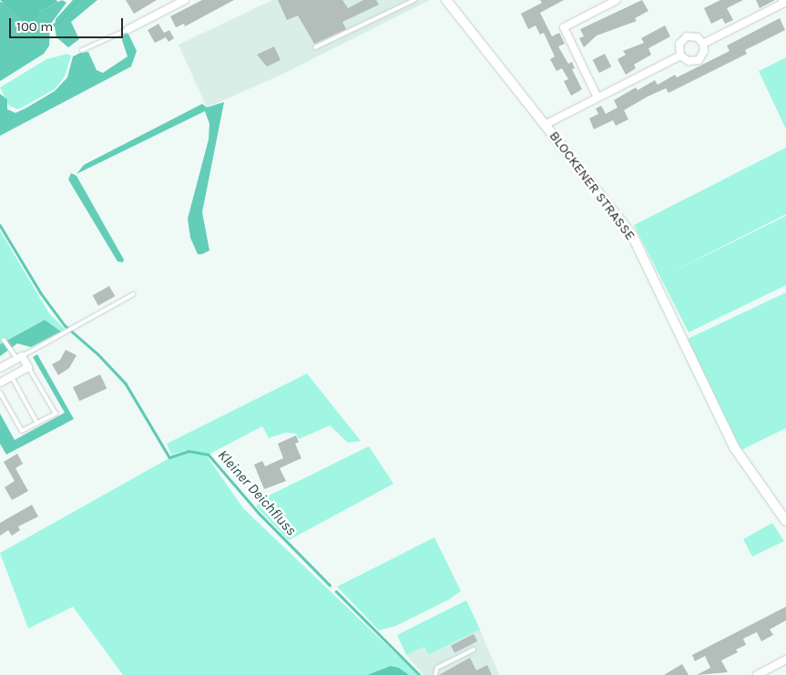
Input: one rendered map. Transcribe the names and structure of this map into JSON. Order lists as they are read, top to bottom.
{
  "streets": {
    "street": ["BLOCKENER STRASSE"]
  },
  "water": ["Kleiner Deichfluss"],
  "scale_bar": "100 m"
}
